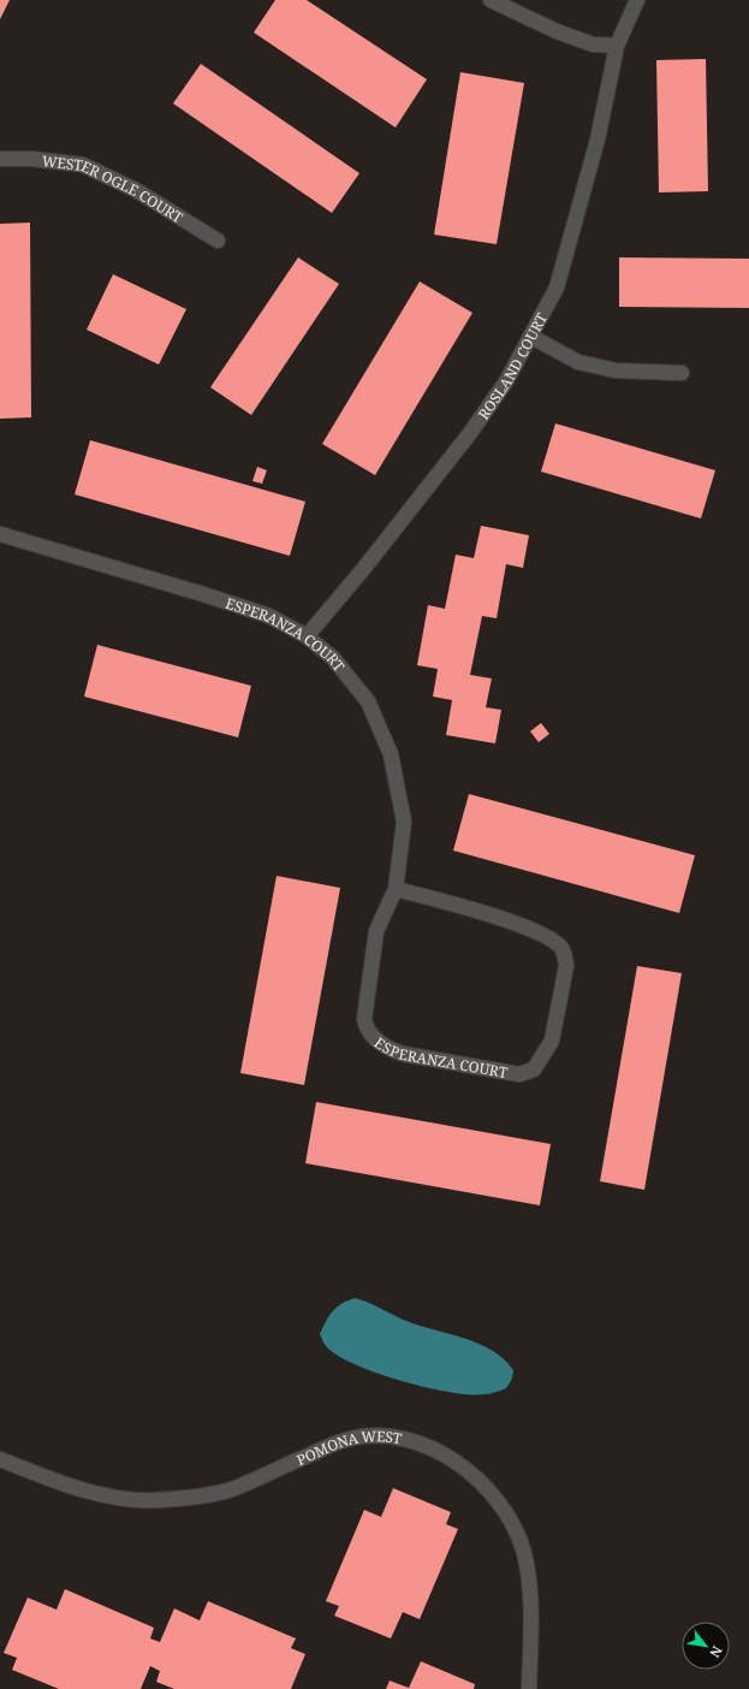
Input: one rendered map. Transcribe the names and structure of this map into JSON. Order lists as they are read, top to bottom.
{
  "streets": {
    "street": [
      "WESTER OGLE COURT",
      "ROSLAND COURT",
      "ESPERANZA COURT",
      "POMONA WEST"
    ]
  },
  "crossings": [
    ["ROSLAND COURT", "ESPERANZA COURT"]
  ],
  "north": "bottom right"
}
